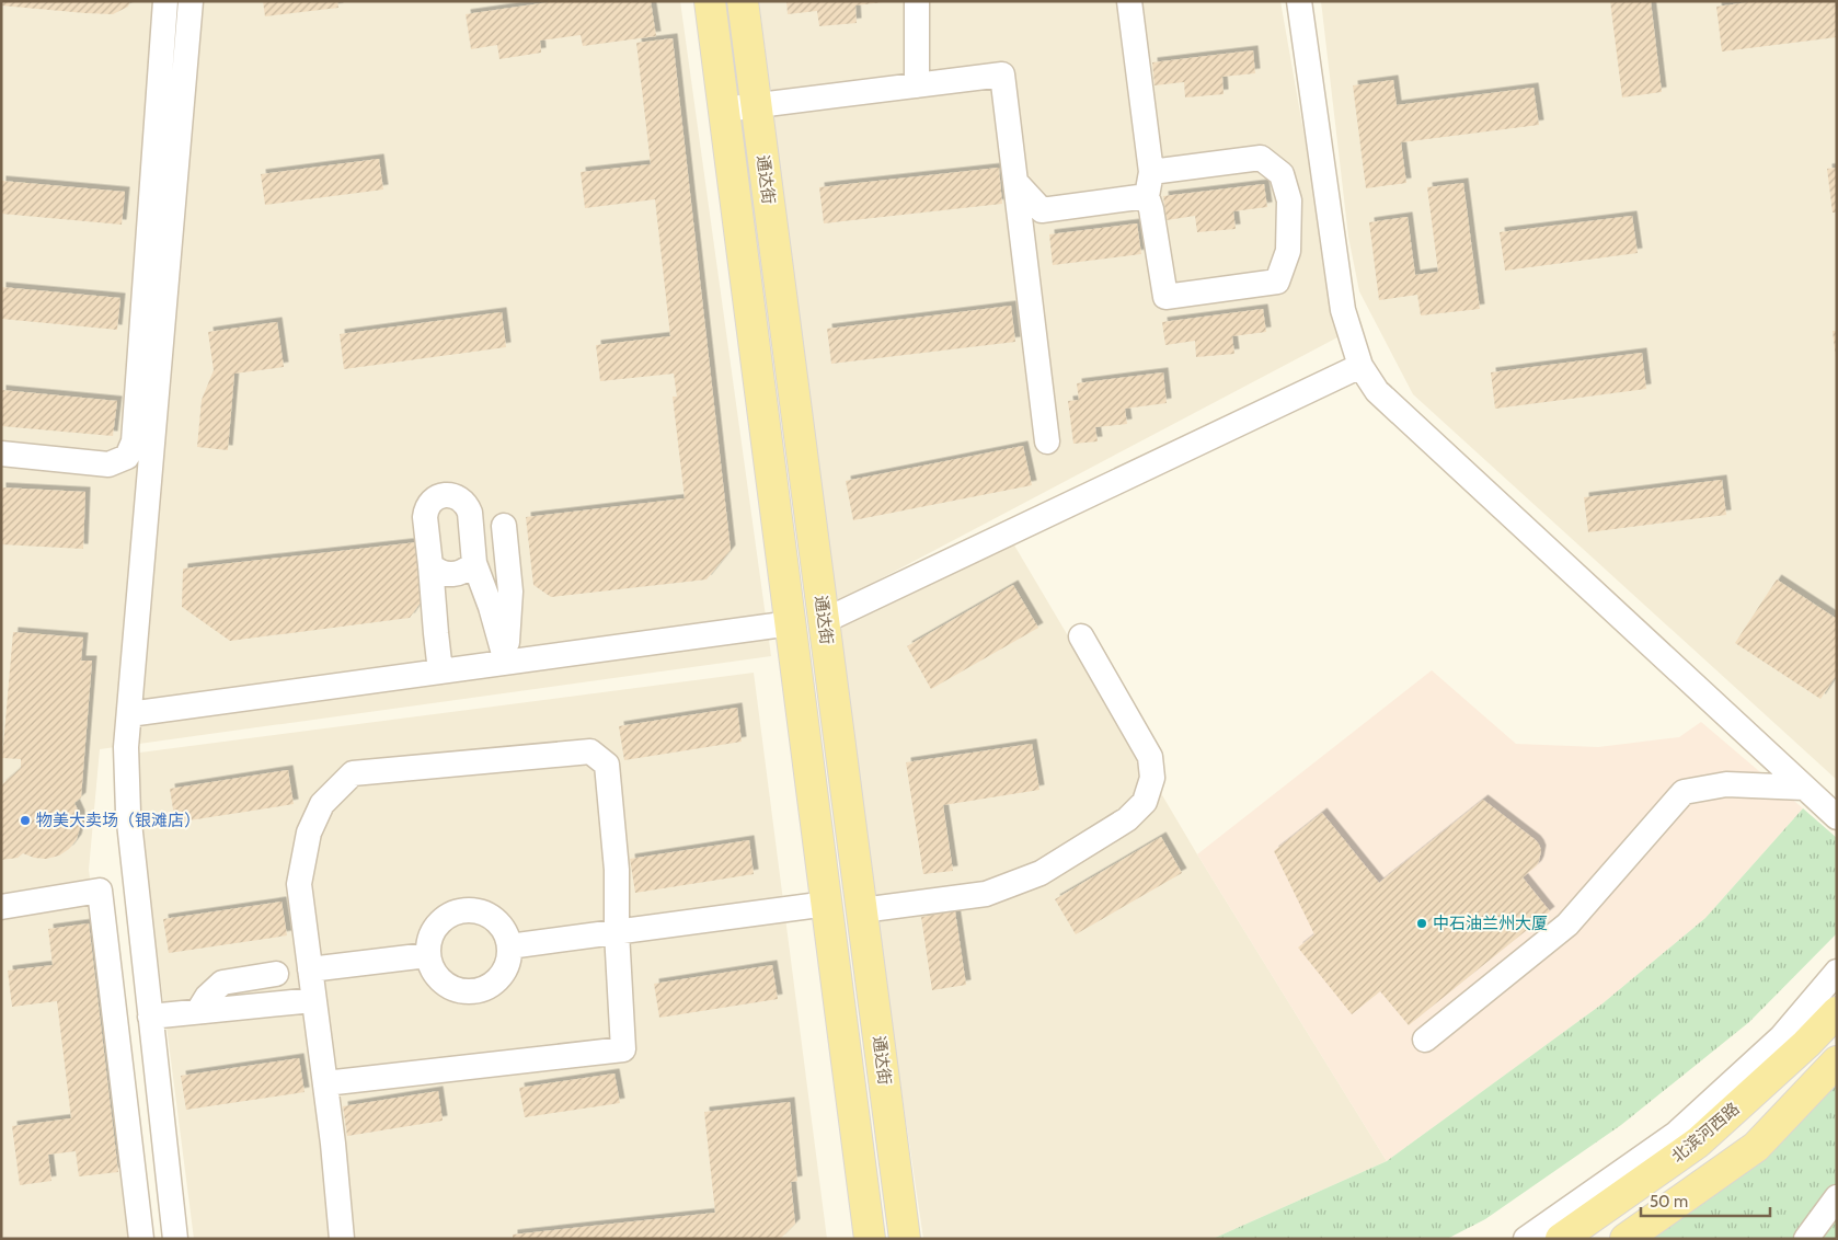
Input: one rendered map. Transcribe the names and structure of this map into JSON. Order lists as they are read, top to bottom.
{
  "streets": {
    "main road": ["通达街", "北滨河西路"]
  },
  "places": ["物美大卖场（银滩店）", "中石油兰州大厦"],
  "scale_bar": "50 m"
}
